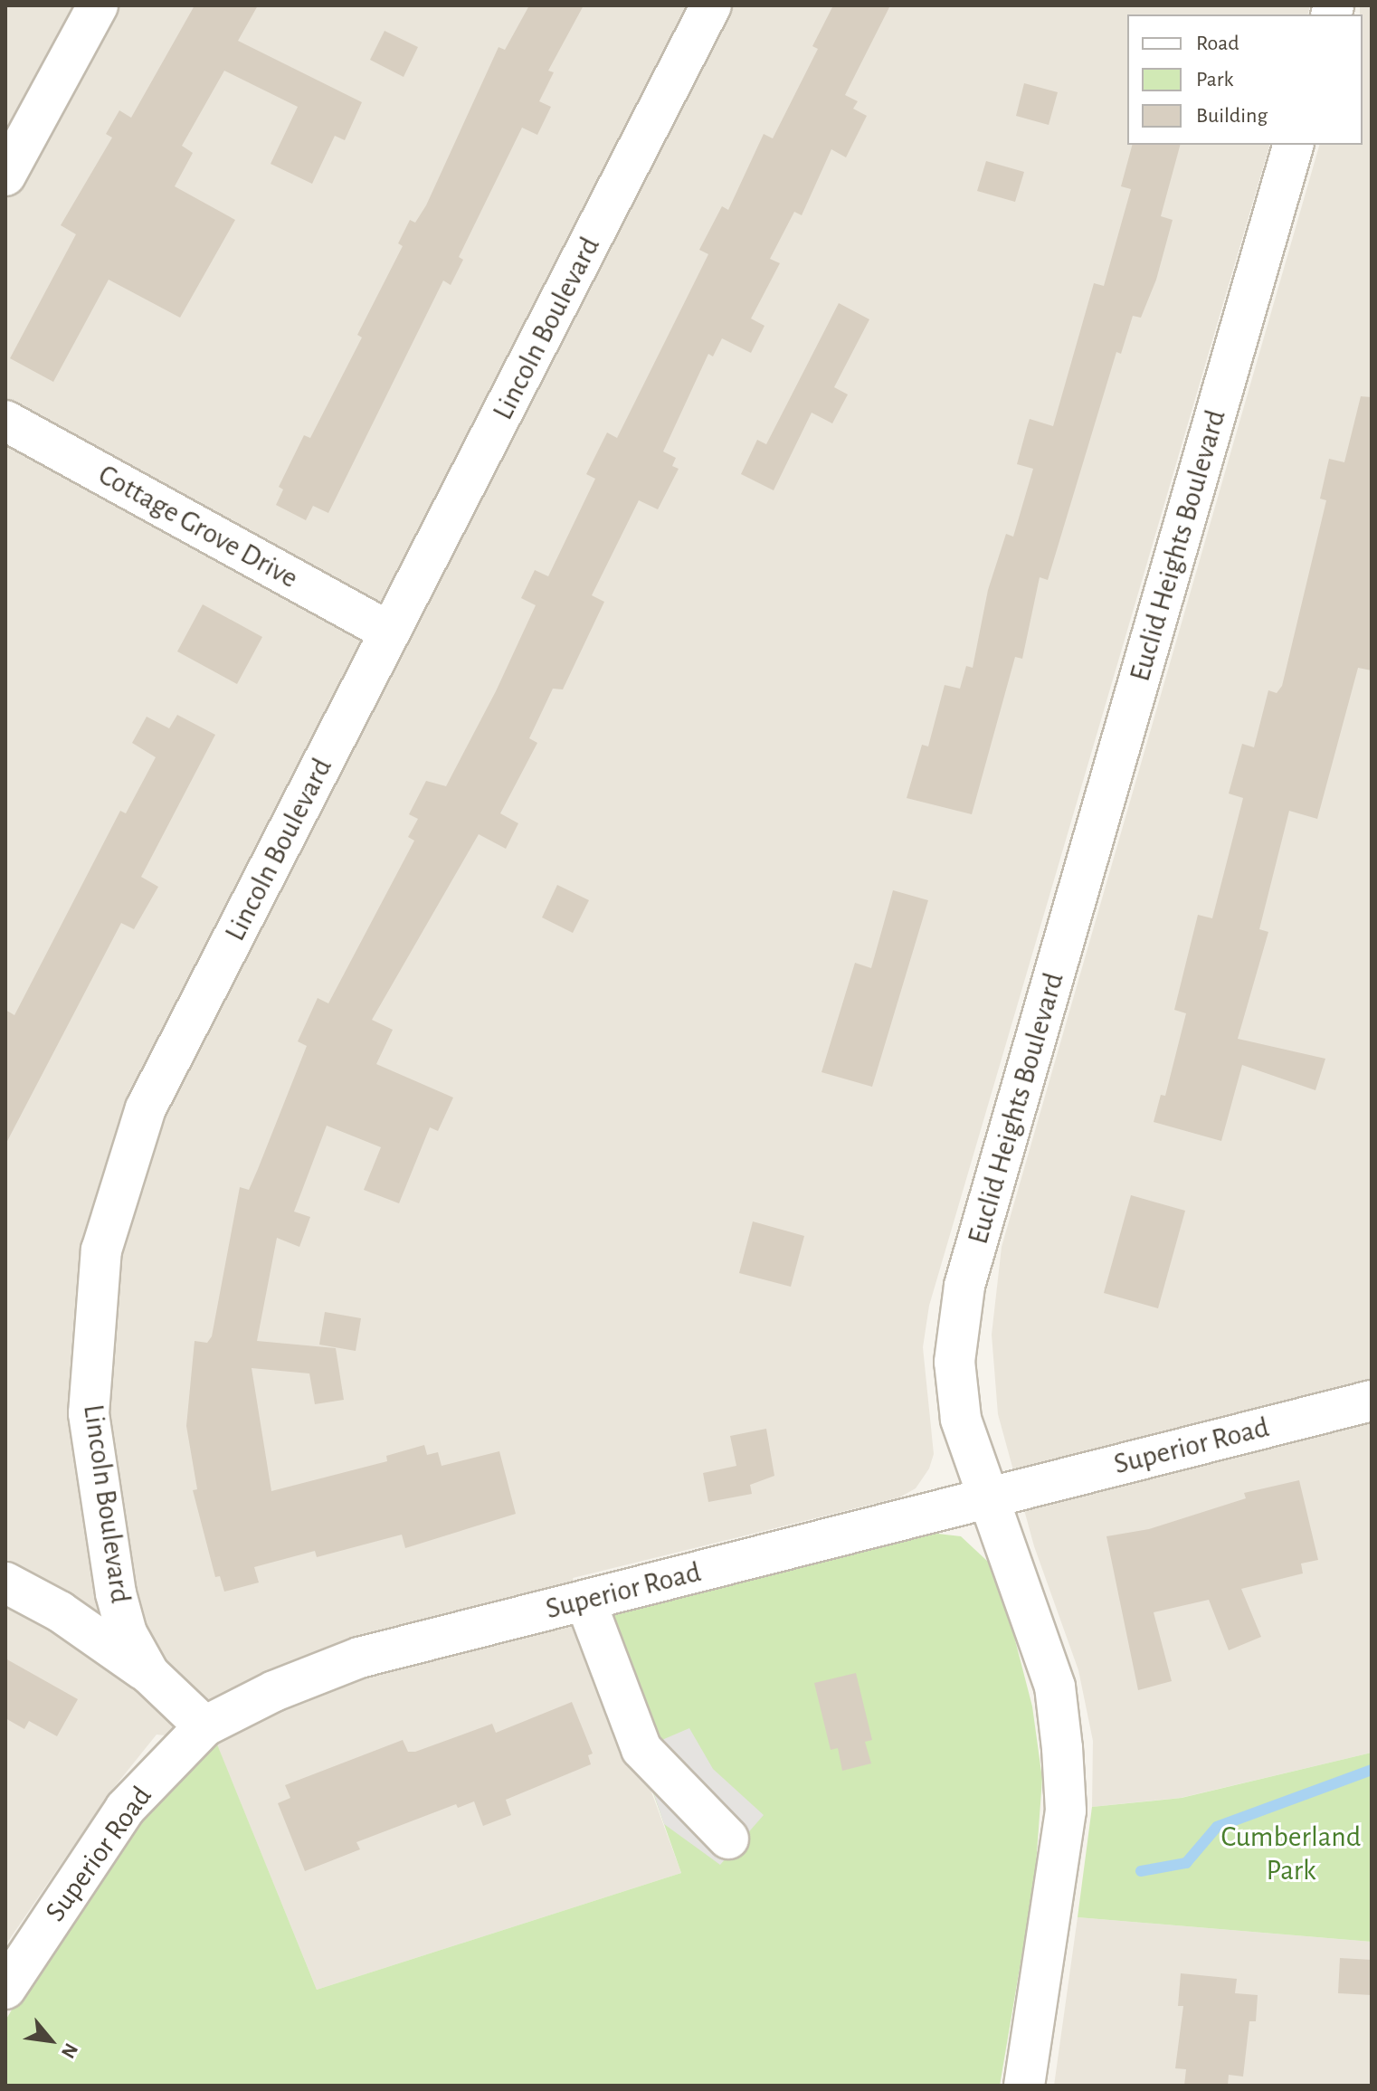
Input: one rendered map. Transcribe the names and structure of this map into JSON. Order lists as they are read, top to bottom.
{
  "streets": {
    "street": [
      "Lincoln Boulevard",
      "Cottage Grove Drive",
      "Euclid Heights Boulevard",
      "Superior Road"
    ]
  },
  "crossings": [
    ["Lincoln Boulevard", "Cottage Grove Drive"],
    ["Lincoln Boulevard", "Superior Road"],
    ["Euclid Heights Boulevard", "Superior Road"]
  ],
  "parks": ["Cumberland Park"],
  "legend": ["Road", "Park", "Building"],
  "north": "bottom right"
}
